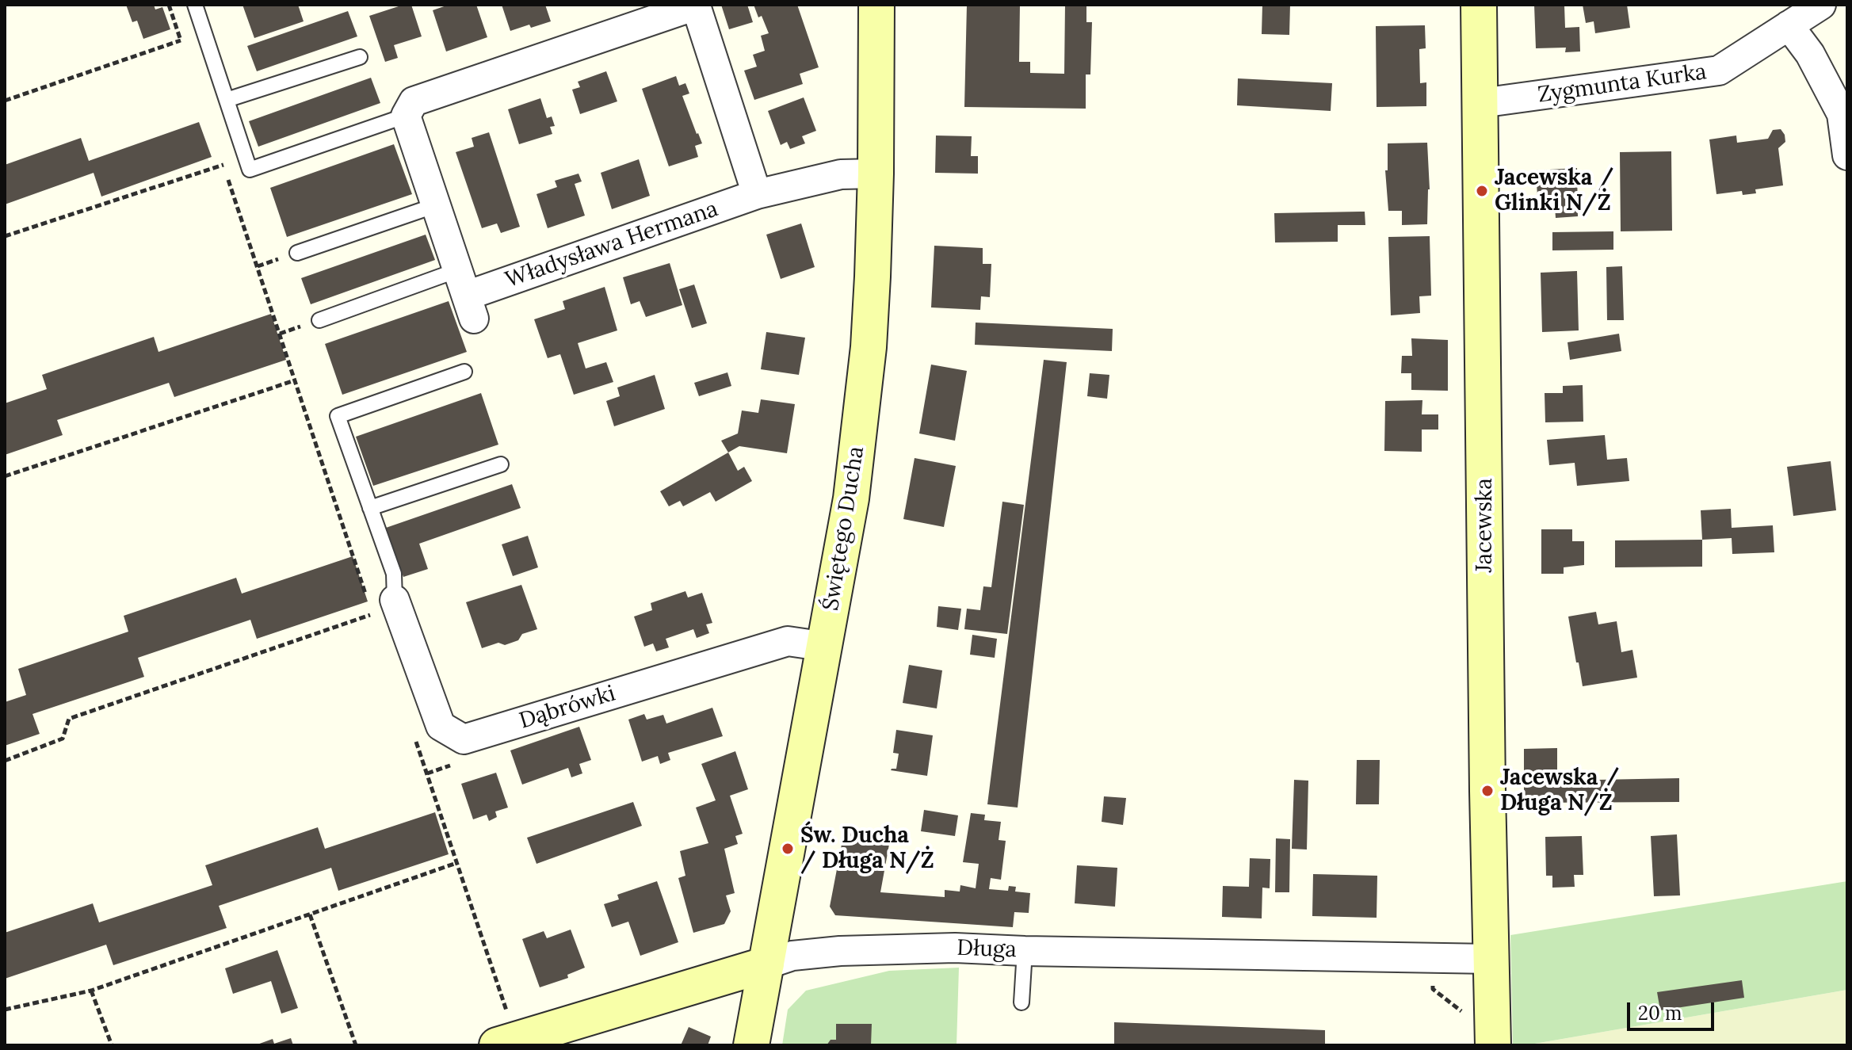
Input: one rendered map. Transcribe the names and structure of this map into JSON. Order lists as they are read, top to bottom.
{
  "streets": {
    "street": [
      "Zygmunta Kurka",
      "Władysława Hermana",
      "Jacewska",
      "Świętego Ducha",
      "Dąbrówki",
      "Długa"
    ]
  },
  "crossings": [
    ["Zygmunta Kurka", "Jacewska"],
    ["Władysława Hermana", "Świętego Ducha"],
    ["Jacewska", "Długa"],
    ["Świętego Ducha", "Dąbrówki"],
    ["Świętego Ducha", "Długa"]
  ],
  "places": ["Jacewska / Glinki N/Ż", "Jacewska / Długa N/Ż", "Św. Ducha / Długa N/Ż"],
  "scale_bar": "20 m"
}
